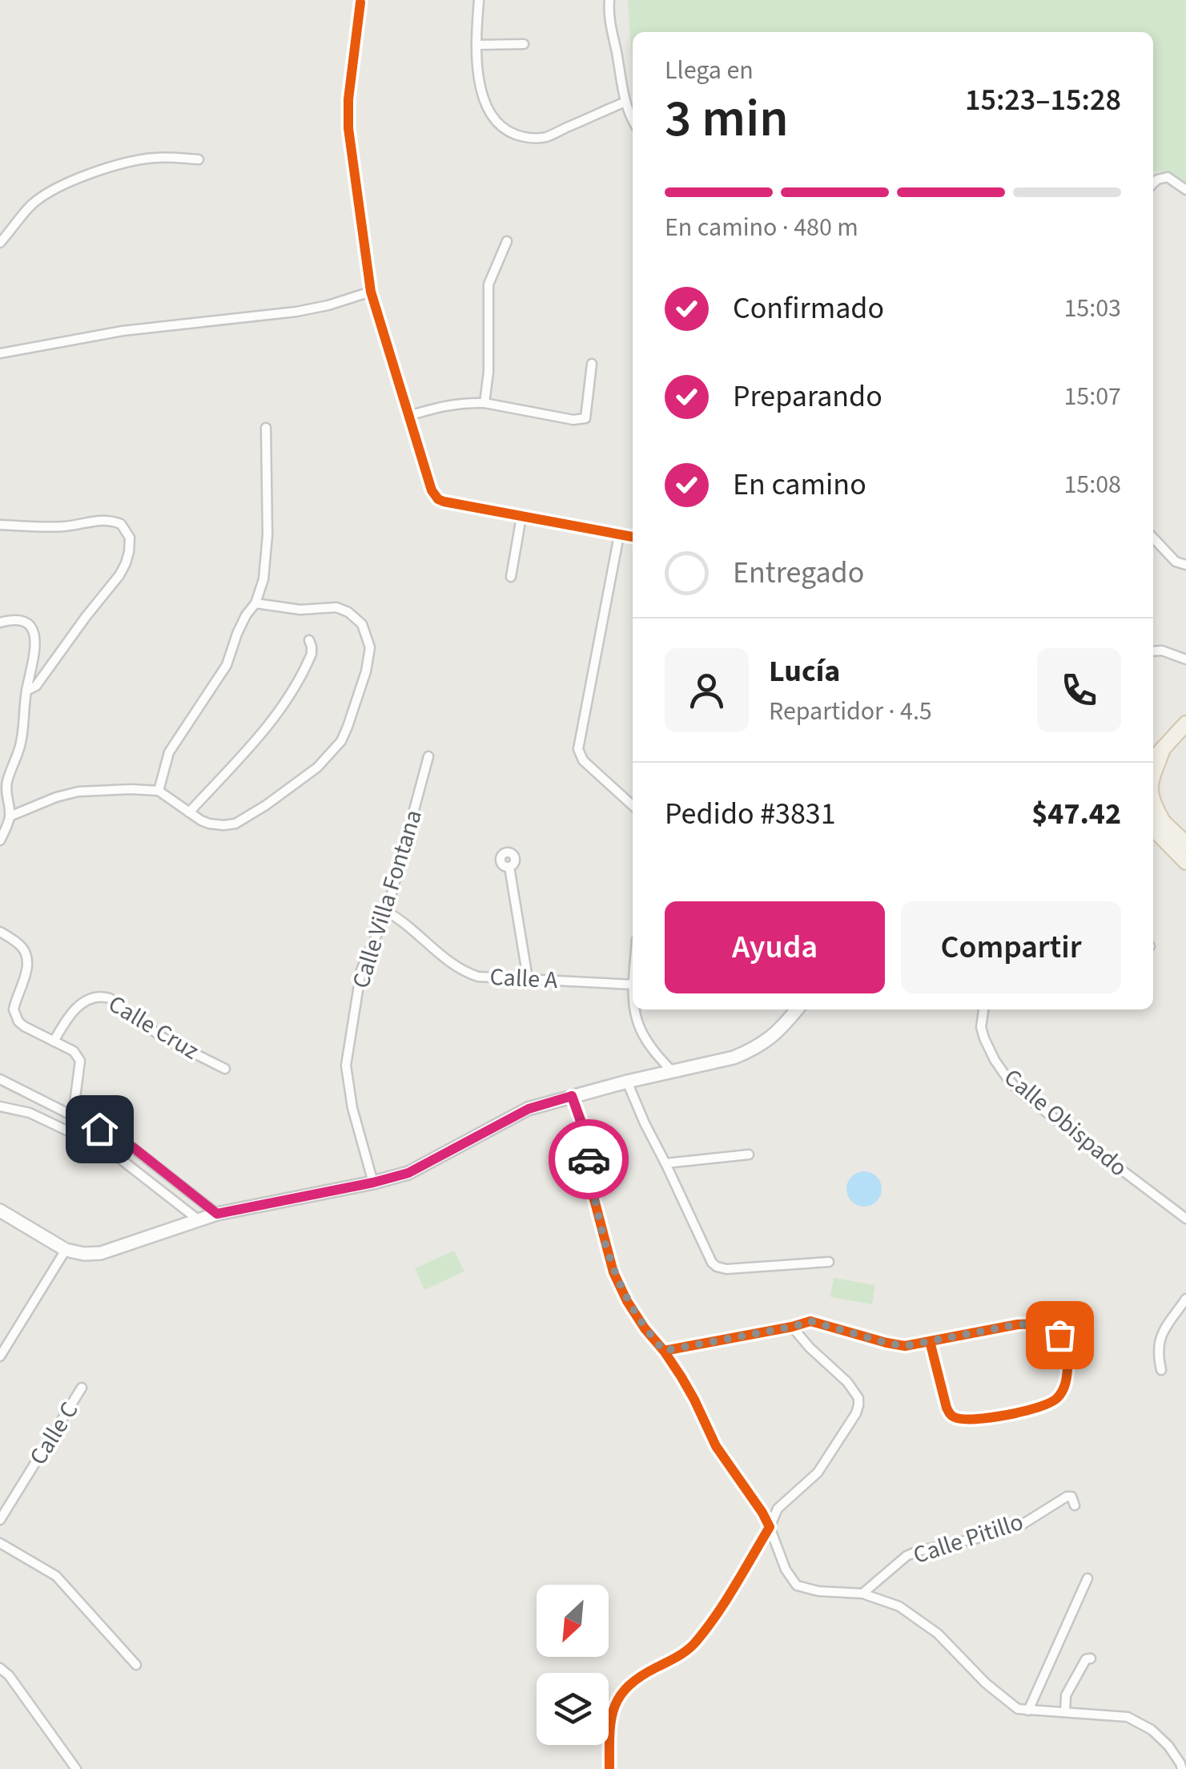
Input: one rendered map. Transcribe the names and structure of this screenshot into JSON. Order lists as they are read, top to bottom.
{
  "streets": {
    "street": [
      "Calle Villa Fontana",
      "Calle A",
      "Calle Cruz",
      "Calle Obispado",
      "Calle C",
      "Calle Pitillo"
    ]
  },
  "crossings": [
    ["Calle Villa Fontana", "Calle A"]
  ],
  "north": "bottom left",
  "page": {
    "heading": ["3 min", "Llega en", "15:23–15:28"],
    "panel": [
      "Lucía",
      "Repartidor · 4.5",
      "Pedido #3831",
      "$47.42"
    ],
    "bar": "En camino · 480 m",
    "list": [
      ["Confirmado", "15:03"],
      ["Preparando", "15:07"],
      ["En camino", "15:08"],
      "Entregado"
    ],
    "buttons": ["Ayuda", "Compartir"]
  }
}
